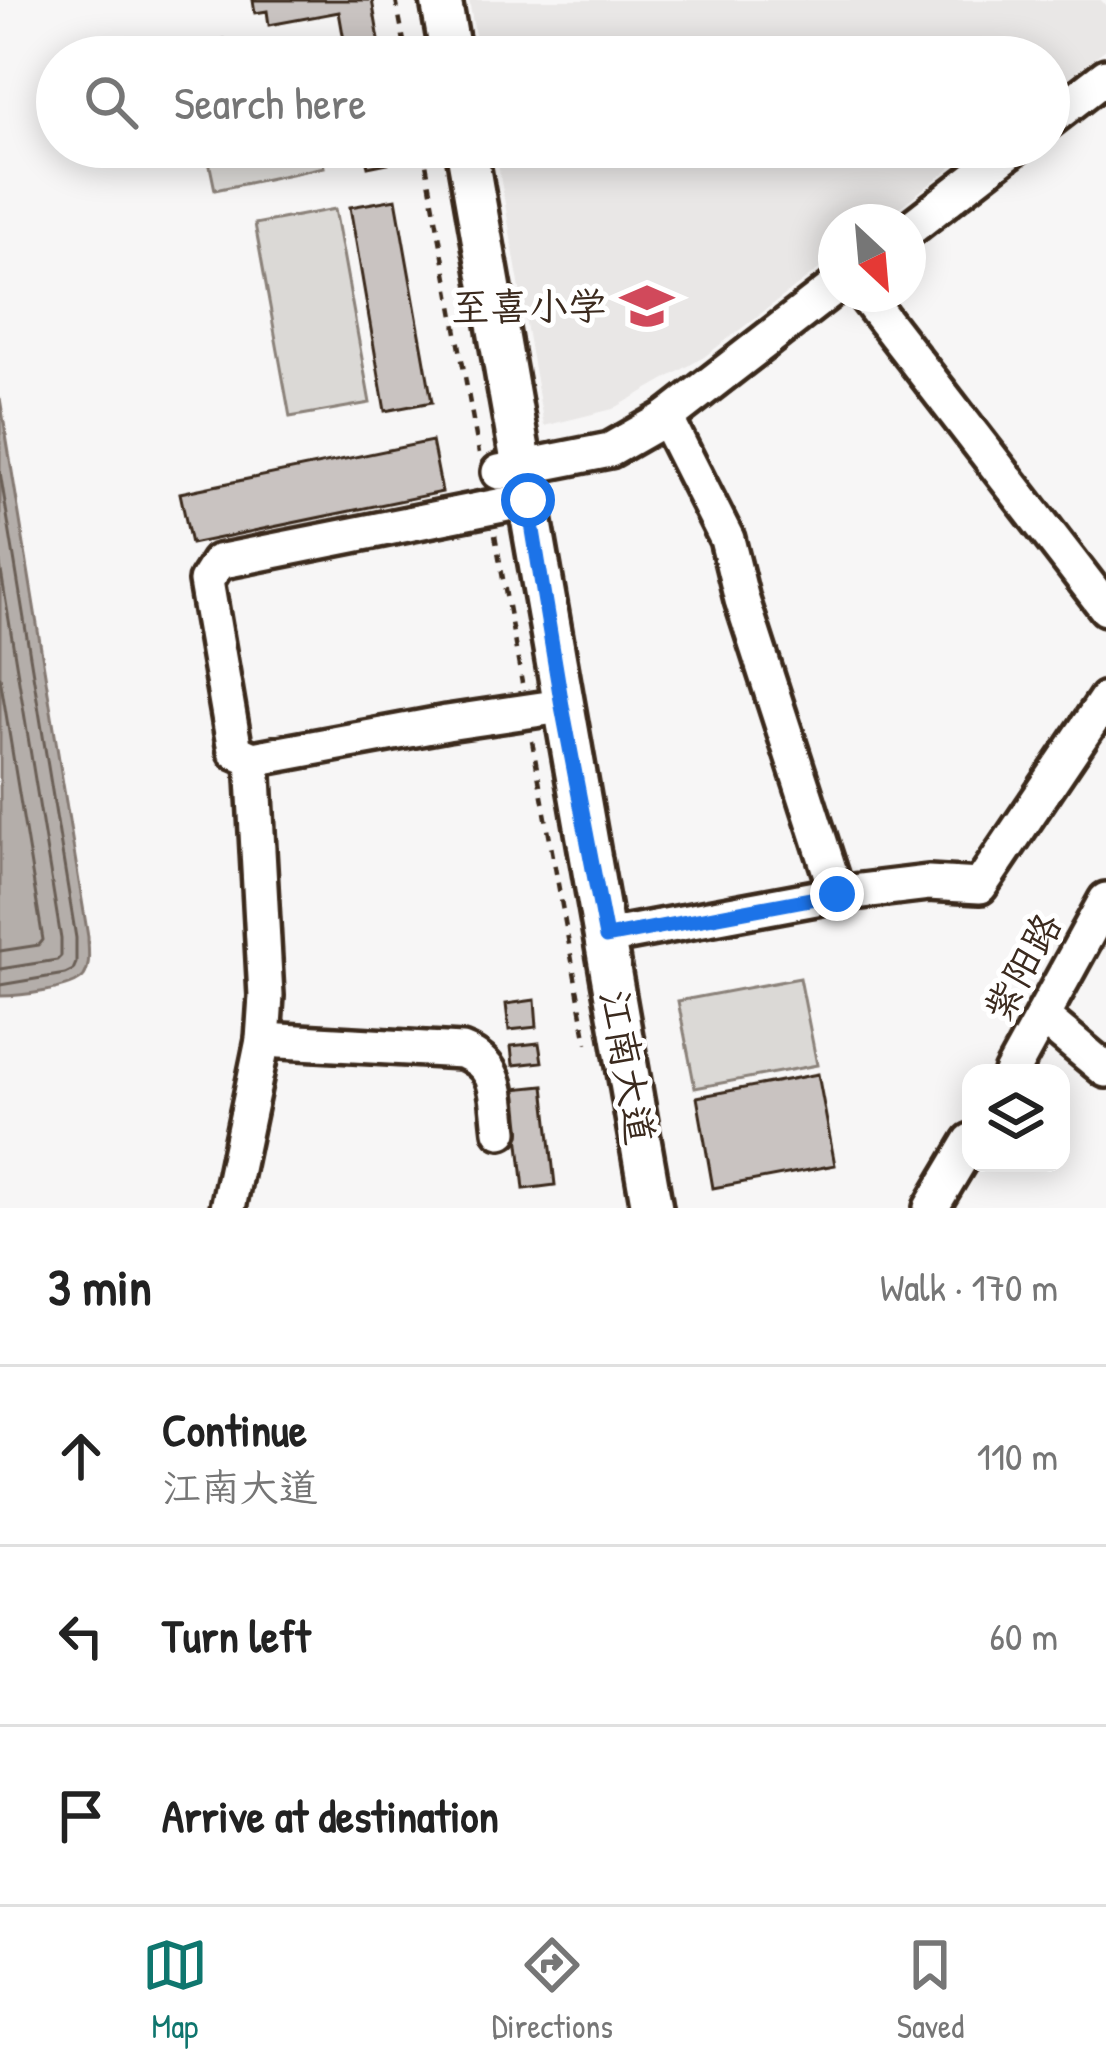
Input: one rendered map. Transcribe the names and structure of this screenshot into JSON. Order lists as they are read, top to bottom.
{
  "streets": {
    "main road": ["江南大道"],
    "street": ["紫阳路"]
  },
  "places": {
    "school or university": ["至喜小学"]
  },
  "north": "bottom right",
  "page": {
    "search": "Search here",
    "heading": ["3 min", "Walk · 170 m"],
    "list": [
      ["Continue", "江南大道", "110 m"],
      ["Turn left", "60 m"],
      "Arrive at destination"
    ],
    "nav": ["Map", "Directions", "Saved"]
  }
}
